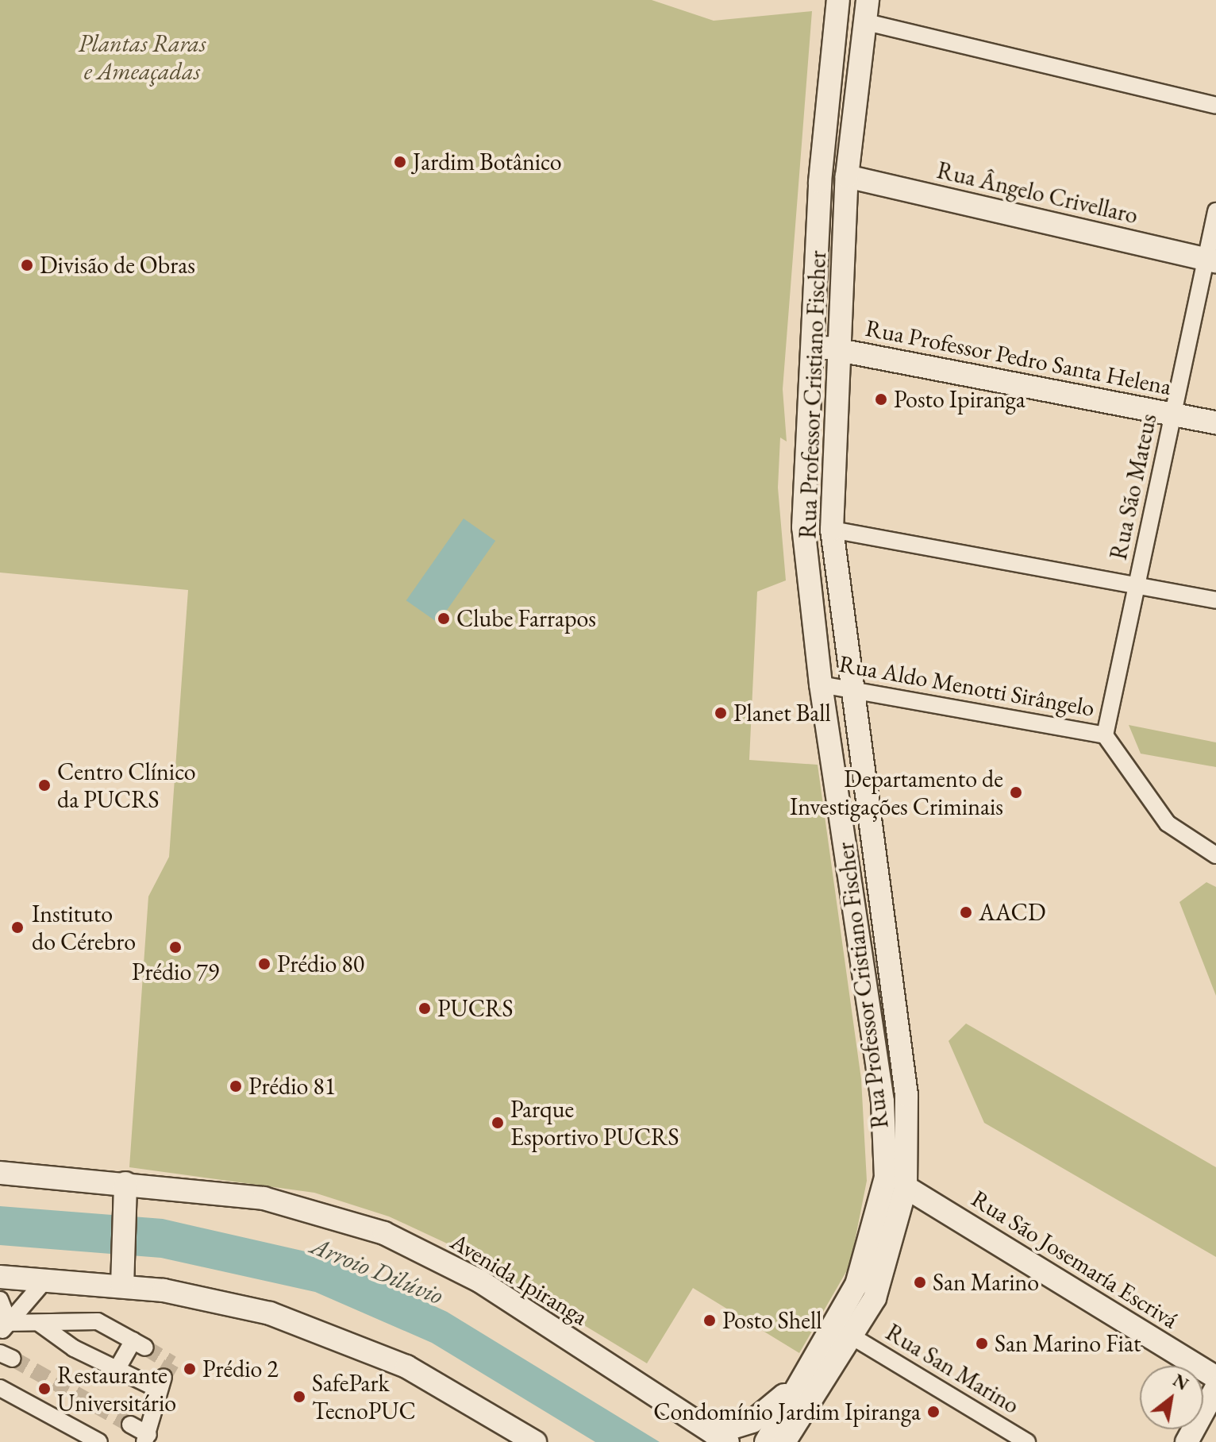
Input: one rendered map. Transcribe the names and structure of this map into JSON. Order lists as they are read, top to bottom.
{
  "streets": {
    "main road": [
      "Rua Ângelo Crivellaro",
      "Rua Professor Pedro Santa Helena",
      "Rua Professor Cristiano Fischer",
      "Rua São Josemaría Escrivá",
      "Avenida Ipiranga"
    ],
    "street": ["Rua São Mateus", "Rua Aldo Menotti Sirângelo", "Rua San Marino"]
  },
  "crossings": [
    ["Rua Ângelo Crivellaro", "Rua Professor Cristiano Fischer"],
    ["Rua Ângelo Crivellaro", "Rua São Mateus"],
    ["Rua Professor Pedro Santa Helena", "Rua Professor Cristiano Fischer"],
    ["Rua Professor Pedro Santa Helena", "Rua São Mateus"],
    ["Rua Professor Cristiano Fischer", "Rua Aldo Menotti Sirângelo"],
    ["Rua Professor Cristiano Fischer", "Rua São Josemaría Escrivá"],
    ["Rua Professor Cristiano Fischer", "Rua San Marino"],
    ["Rua São Mateus", "Rua Aldo Menotti Sirângelo"]
  ],
  "water": ["Arroio Dilúvio"],
  "parks": ["Plantas Raras e Ameaçadas"],
  "places": [
    "Jardim Botânico",
    "Divisão de Obras",
    "Posto Ipiranga",
    "Clube Farrapos",
    "Planet Ball",
    "Centro Clínico da PUCRS",
    "Departamento de Investigações Criminais",
    "AACD",
    "Instituto do Cérebro",
    "Prédio 79",
    "Prédio 80",
    "PUCRS",
    "Prédio 81",
    "Parque Esportivo PUCRS",
    "San Marino",
    "Posto Shell",
    "San Marino Fiat",
    "Prédio 2",
    "Restaurante Universitário",
    "SafePark TecnoPUC",
    "Condomínio Jardim Ipiranga"
  ],
  "north": "top right"
}
